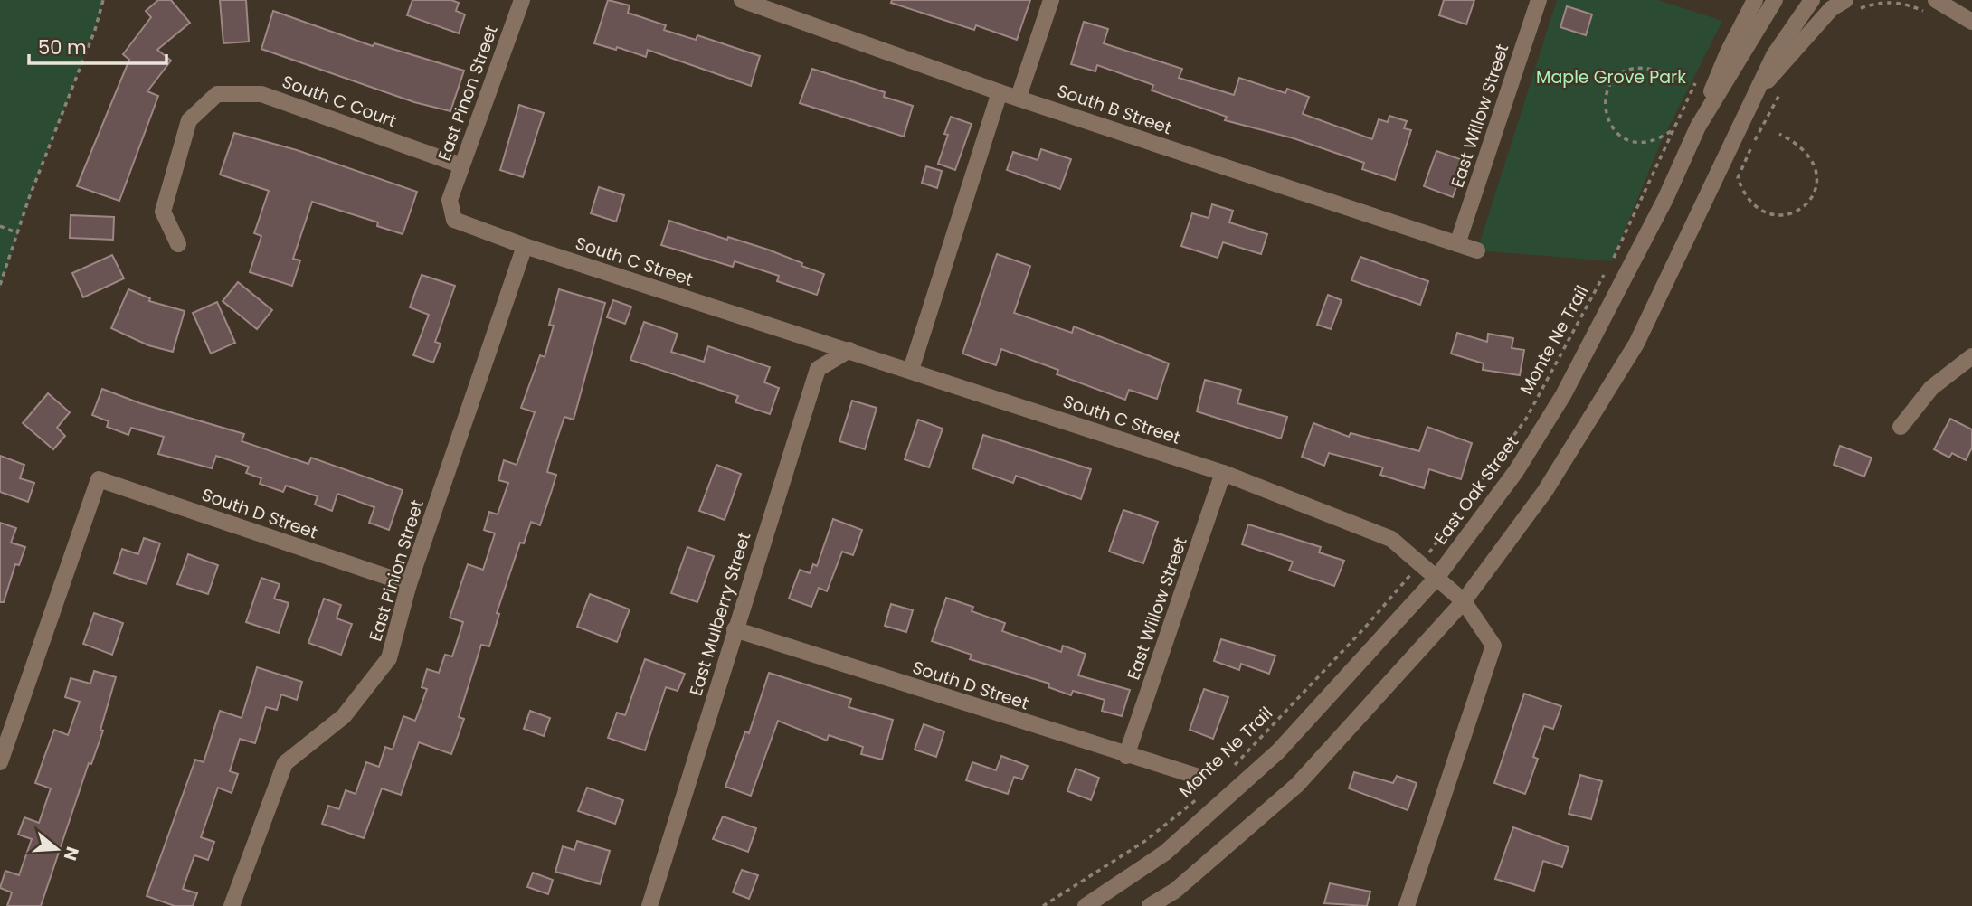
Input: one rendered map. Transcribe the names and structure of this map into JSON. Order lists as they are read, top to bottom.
{
  "streets": {
    "street": [
      "East Pinon Street",
      "South C Court",
      "South B Street",
      "East Willow Street",
      "South C Street",
      "East Oak Street",
      "South D Street",
      "East Pinion Street",
      "East Mulberry Street"
    ],
    "path": ["Monte Ne Trail"]
  },
  "crossings": [
    ["East Pinon Street", "South C Court"],
    ["East Pinon Street", "South C Street"],
    ["South B Street", "East Willow Street"],
    ["East Willow Street", "South C Street"],
    ["East Willow Street", "South D Street"],
    ["South C Street", "East Oak Street"],
    ["South C Street", "East Pinion Street"],
    ["South C Street", "East Mulberry Street"],
    ["South D Street", "East Pinion Street"],
    ["South D Street", "East Mulberry Street"]
  ],
  "parks": ["Maple Grove Park"],
  "scale_bar": "50 m",
  "north": "right"
}
